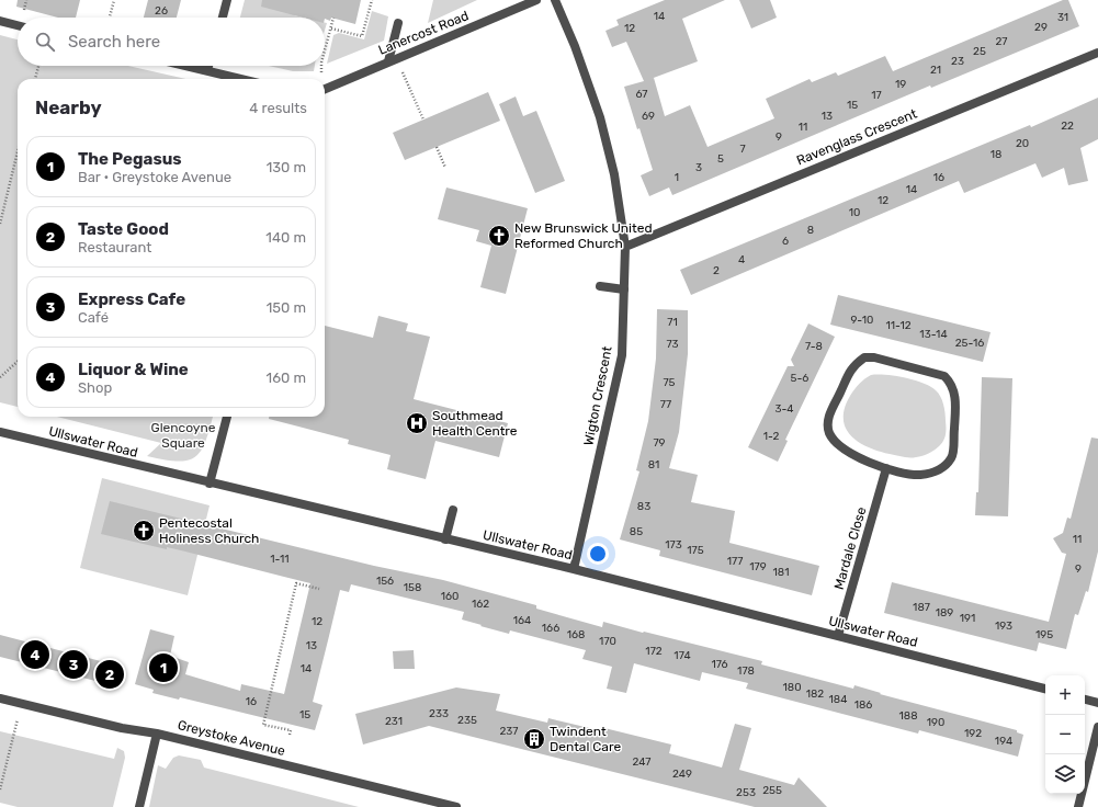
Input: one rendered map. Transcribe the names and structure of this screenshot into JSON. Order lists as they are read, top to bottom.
{
  "streets": {
    "street": [
      "Lanercost Road",
      "Ravenglass Crescent",
      "Wigton Crescent",
      "Ullswater Road",
      "Mardale Close",
      "Greystoke Avenue"
    ]
  },
  "crossings": [
    ["Ravenglass Crescent", "Wigton Crescent"],
    ["Wigton Crescent", "Ullswater Road"],
    ["Ullswater Road", "Mardale Close"]
  ],
  "parks": ["Glencoyne Square"],
  "places": {
    "church": ["New Brunswick United Reformed Church", "Pentecostal Holiness Church"],
    "hospital": ["Southmead Health Centre"],
    "building": ["Twindent Dental Care"]
  },
  "house_numbers": [
    "26",
    "14",
    "31",
    "29",
    "12",
    "27",
    "25",
    "23",
    "21",
    "19",
    "67",
    "17",
    "15",
    "69",
    "13",
    "22",
    "11",
    "9",
    "20",
    "7",
    "18",
    "5",
    "3",
    "1",
    "16",
    "14",
    "12",
    "10",
    "8",
    "6",
    "4",
    "2",
    "9-10",
    "71",
    "11-12",
    "13-14",
    "25-16",
    "73",
    "7-8",
    "5-6",
    "75",
    "77",
    "3-4",
    "1-2",
    "79",
    "81",
    "83",
    "85",
    "11",
    "173",
    "175",
    "1-11",
    "177",
    "179",
    "9",
    "181",
    "156",
    "158",
    "160",
    "162",
    "187",
    "189",
    "191",
    "164",
    "12",
    "193",
    "166",
    "168",
    "195",
    "170",
    "13",
    "172",
    "174",
    "176",
    "14",
    "178",
    "180",
    "182",
    "184",
    "16",
    "186",
    "233",
    "15",
    "188",
    "235",
    "231",
    "190",
    "237",
    "192",
    "194",
    "247",
    "249",
    "255",
    "253"
  ],
  "page": {
    "search": "Search here",
    "heading": ["Nearby", "4 results"],
    "list": [
      {
        "mark": "1",
        "name": "The Pegasus",
        "note": "Bar · Greystoke Avenue",
        "value": "130 m"
      },
      {
        "mark": "2",
        "name": "Taste Good",
        "note": "Restaurant",
        "value": "140 m"
      },
      {
        "mark": "3",
        "name": "Express Cafe",
        "note": "Café",
        "value": "150 m"
      },
      {
        "mark": "4",
        "name": "Liquor & Wine",
        "note": "Shop",
        "value": "160 m"
      }
    ],
    "pins": [
      "4",
      "3",
      "1",
      "2"
    ],
    "map_buttons": ["+", "−"]
  }
}
